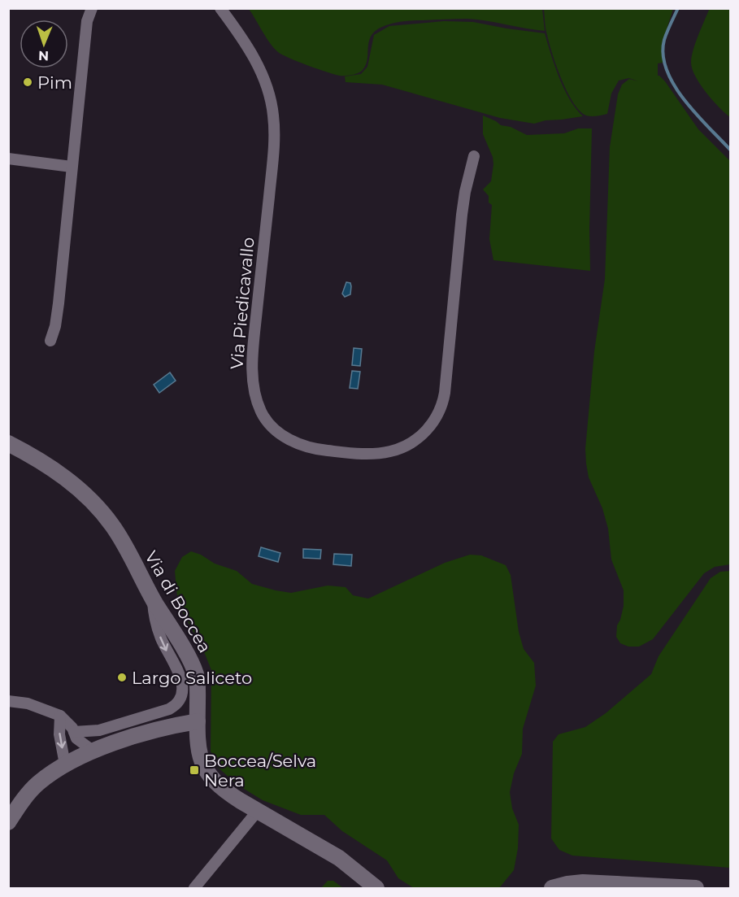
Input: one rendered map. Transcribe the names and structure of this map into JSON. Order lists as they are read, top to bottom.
{
  "streets": {
    "main road": ["Via di Boccea"],
    "street": ["Via Piedicavallo"]
  },
  "places": {
    "other": ["Pim", "Largo Saliceto"],
    "transit": ["Boccea/Selva Nera"]
  },
  "north": "bottom"
}
